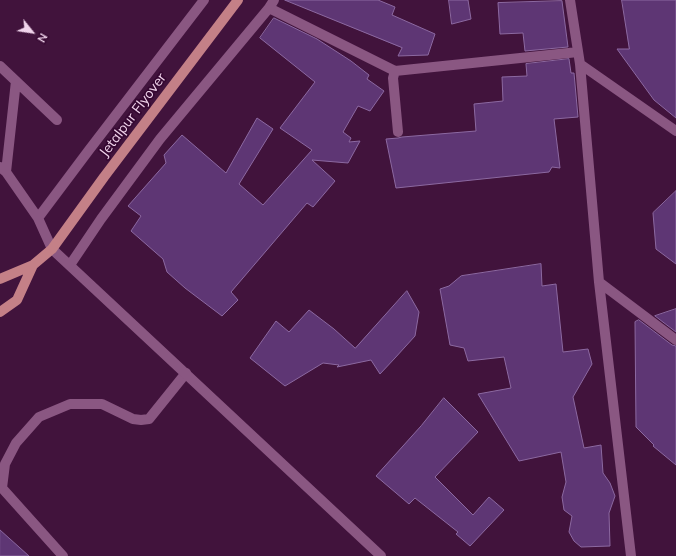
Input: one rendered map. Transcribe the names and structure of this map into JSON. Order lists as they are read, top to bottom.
{
  "streets": {
    "main road": ["Jetalpur Flyover"]
  },
  "north": "bottom right"
}
